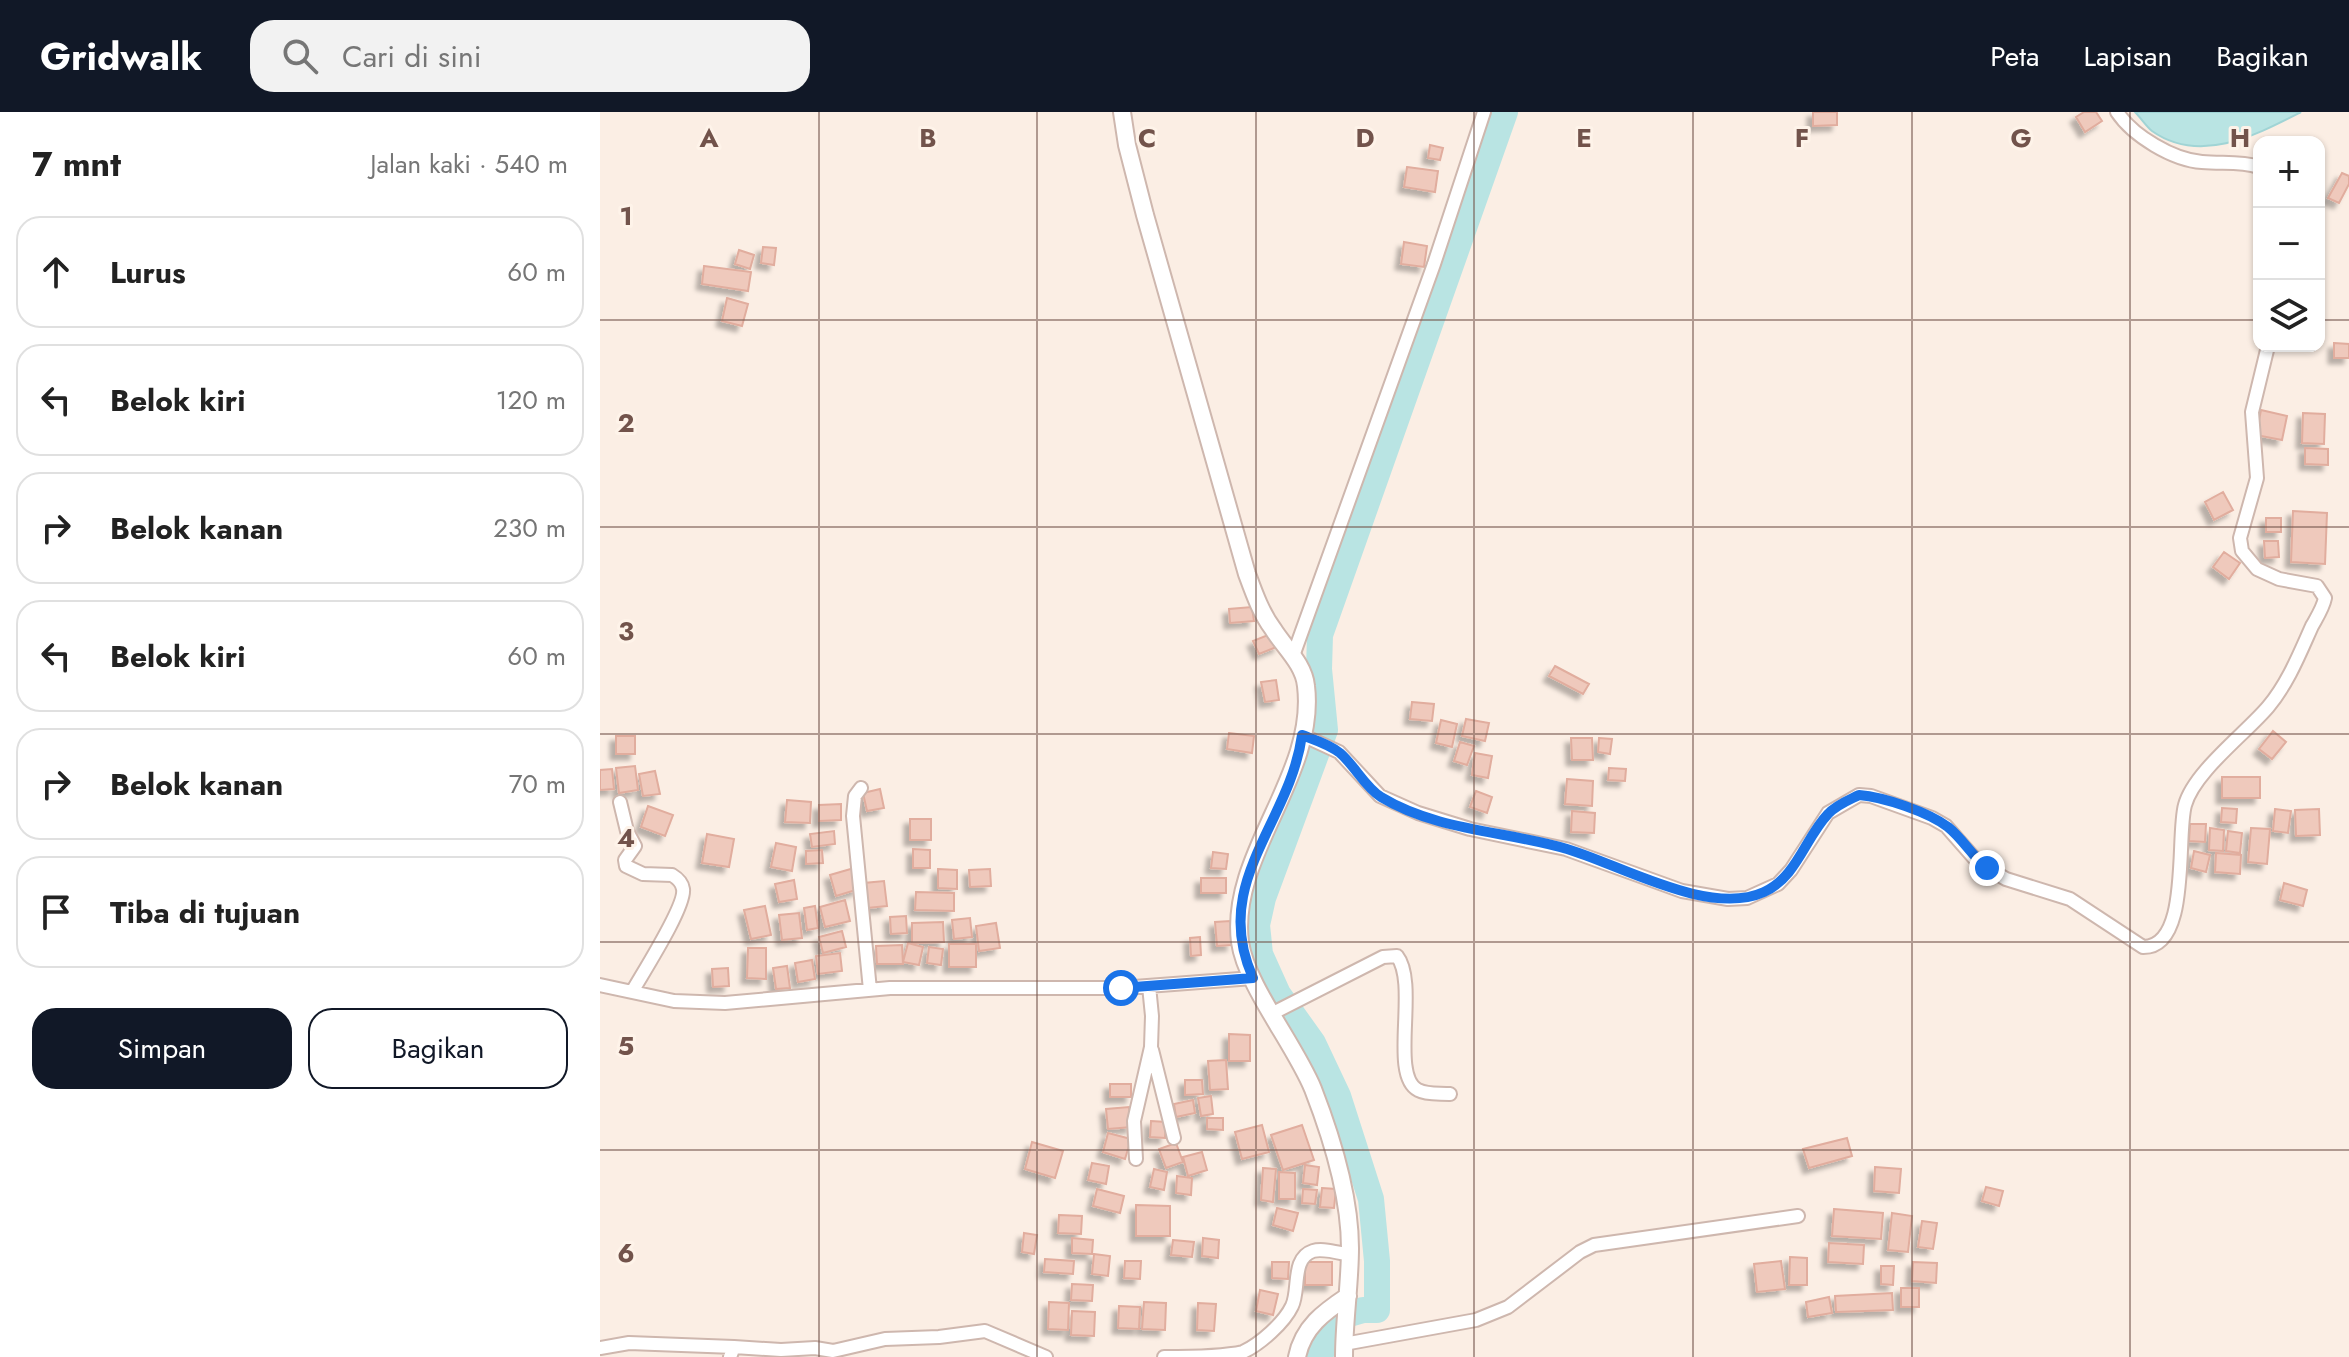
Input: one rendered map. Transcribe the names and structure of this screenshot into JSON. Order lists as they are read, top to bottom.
{
  "page": {
    "header": "Gridwalk",
    "search": "Cari di sini",
    "nav": ["Peta", "Lapisan", "Bagikan"],
    "heading": ["7 mnt", "Jalan kaki · 540 m"],
    "map_buttons": ["+", "−"],
    "list": [
      ["Lurus", "60 m"],
      ["Belok kiri", "120 m"],
      ["Belok kanan", "230 m"],
      ["Belok kiri", "60 m"],
      ["Belok kanan", "70 m"],
      "Tiba di tujuan"
    ],
    "buttons": ["Simpan", "Bagikan"]
  },
  "grid": {
    "columns": [
      "A",
      "B",
      "C",
      "D",
      "E",
      "F",
      "G",
      "H"
    ],
    "rows": [
      "1",
      "2",
      "3",
      "4",
      "5",
      "6"
    ]
  }
}
